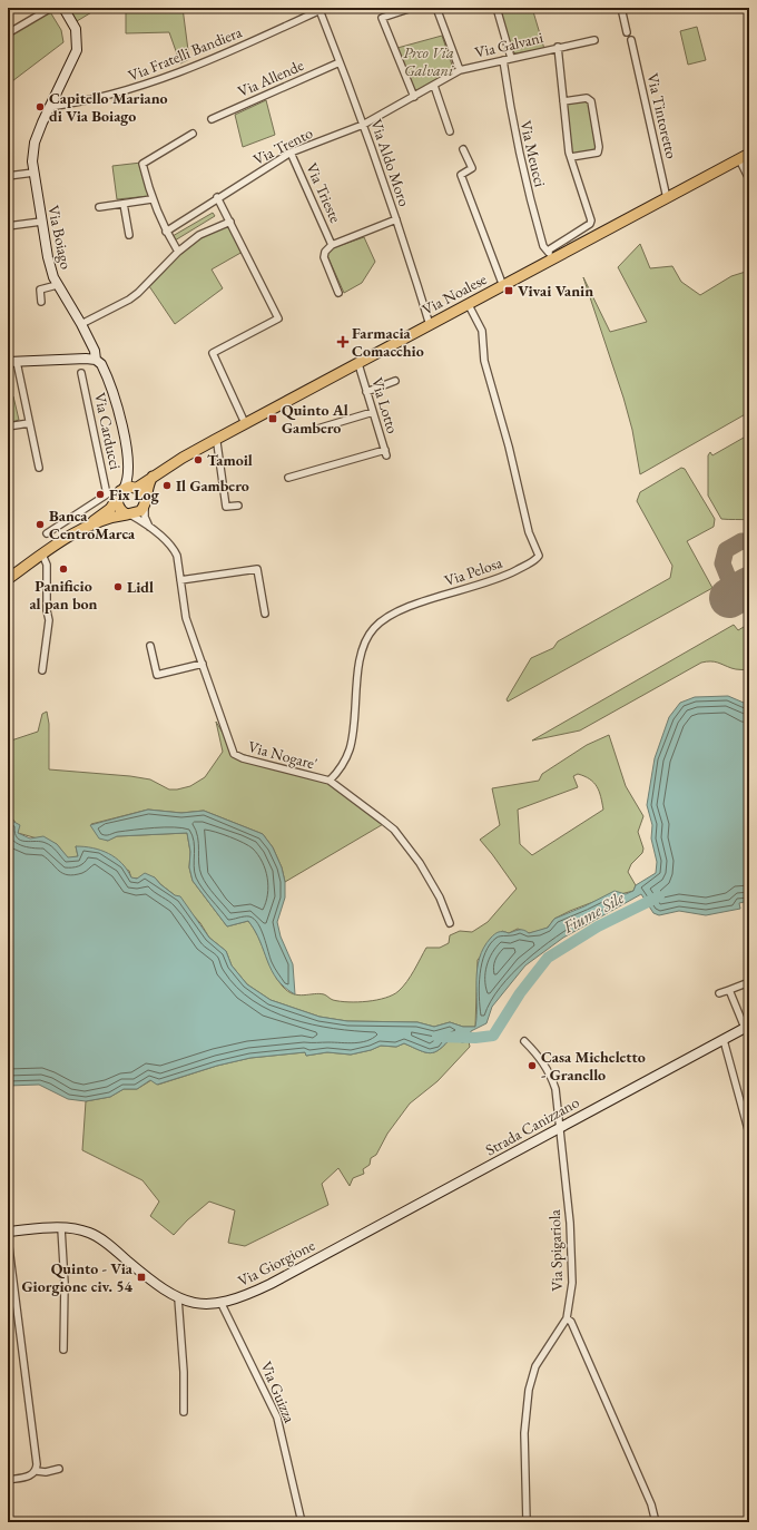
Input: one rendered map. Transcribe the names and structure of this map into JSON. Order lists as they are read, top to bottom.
{
  "streets": {
    "main road": ["Via Noalese"],
    "street": [
      "Via Galvani",
      "Via Fratelli Bandiera",
      "Via Allende",
      "Via Tintoretto",
      "Via Trento",
      "Via Meucci",
      "Via Aldo Moro",
      "Via Trieste",
      "Via Boiago",
      "Via Lotto",
      "Via Carducci",
      "Via Pelosa",
      "Via Nogare'",
      "Strada Canizzano",
      "Via Spigariola",
      "Via Giorgione",
      "Via Guizza"
    ]
  },
  "crossings": [
    ["Via Galvani", "Via Trento"],
    ["Via Galvani", "Via Meucci"],
    ["Via Galvani", "Via Aldo Moro"],
    ["Via Fratelli Bandiera", "Via Aldo Moro"],
    ["Via Fratelli Bandiera", "Via Boiago"],
    ["Via Allende", "Via Aldo Moro"],
    ["Via Tintoretto", "Via Noalese"],
    ["Via Trento", "Via Aldo Moro"],
    ["Via Trento", "Via Trieste"],
    ["Via Meucci", "Via Noalese"],
    ["Via Aldo Moro", "Via Trieste"],
    ["Via Aldo Moro", "Via Noalese"],
    ["Via Boiago", "Via Nogare'"],
    ["Via Noalese", "Via Lotto"],
    ["Via Noalese", "Via Pelosa"],
    ["Via Pelosa", "Via Nogare'"],
    ["Strada Canizzano", "Via Spigariola"],
    ["Strada Canizzano", "Via Giorgione"],
    ["Via Giorgione", "Via Guizza"]
  ],
  "water": ["Fiume Sile"],
  "parks": ["Prco Via Galvani"],
  "places": {
    "other": [
      "Capitello Mariano di Via Boiago",
      "Tamoil",
      "Il Gambero",
      "Fix Log",
      "Banca CentroMarca",
      "Panificio al pan bon",
      "Lidl",
      "Casa Micheletto - Granello"
    ],
    "transit": ["Vivai Vanin", "Quinto Al Gambero", "Quinto - Via Giorgione civ. 54"],
    "health": ["Farmacia Comacchio"]
  }
}
